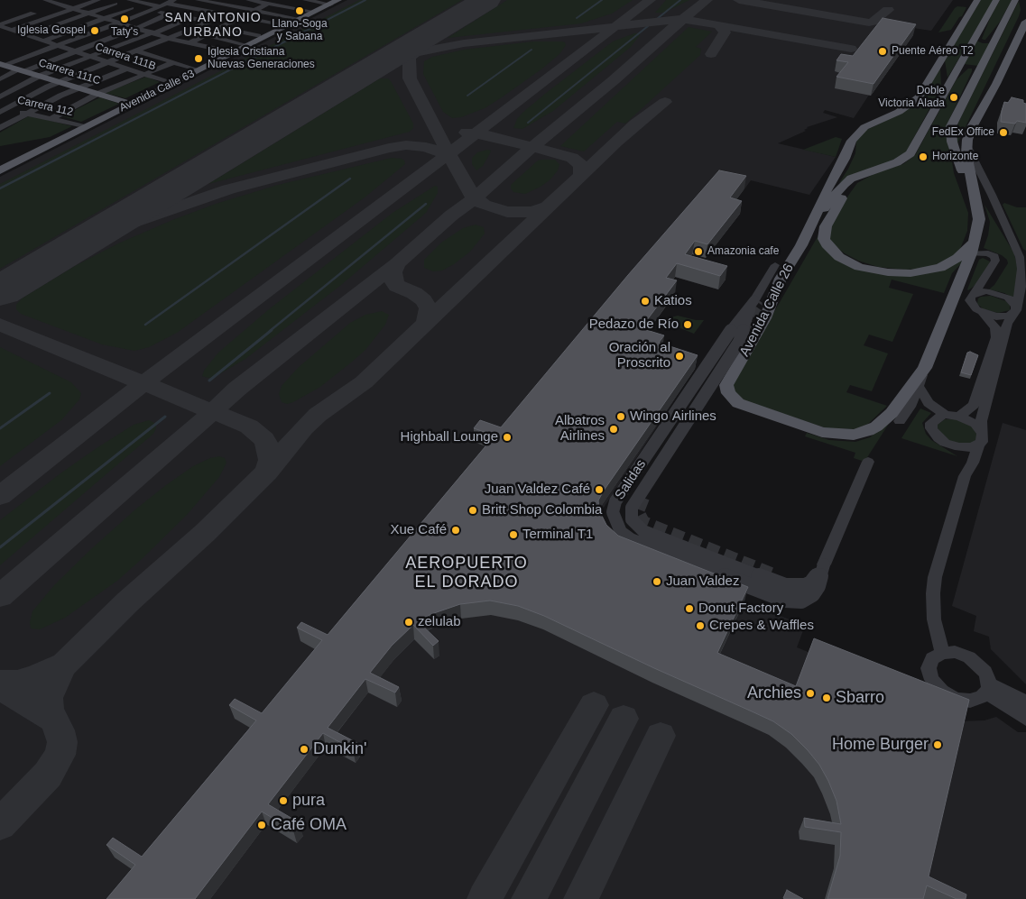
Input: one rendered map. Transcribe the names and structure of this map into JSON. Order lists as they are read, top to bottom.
{
  "streets": {
    "main road": ["Carrera 111C", "Avenida Calle 63", "Avenida Calle 26"],
    "street": ["Carrera 111B", "Carrera 112", "Salidas"]
  },
  "crossings": [
    ["Carrera 111B", "Avenida Calle 63"],
    ["Carrera 111C", "Avenida Calle 63"],
    ["Avenida Calle 63", "Carrera 112"]
  ],
  "districts": ["SAN ANTONIO URBANO", "AEROPUERTO EL DORADO"],
  "places": [
    "Llano-Soga y Sabana",
    "Taty's",
    "Iglesia Gospel",
    "Puente Aéreo T2",
    "Iglesia Cristiana Nuevas Generaciones",
    "Doble Victoria Alada",
    "FedEx Office",
    "Horizonte",
    "Amazonia cafe",
    "Katios",
    "Pedazo de Río",
    "Oración al Proscrito",
    "Wingo Airlines",
    "Albatros Airlines",
    "Highball Lounge",
    "Juan Valdez Café",
    "Britt Shop Colombia",
    "Xue Café",
    "Terminal T1",
    "Juan Valdez",
    "Donut Factory",
    "zelulab",
    "Crepes & Waffles",
    "Archies",
    "Sbarro",
    "Home Burger",
    "Dunkin'",
    "pura",
    "Café OMA"
  ]
}
